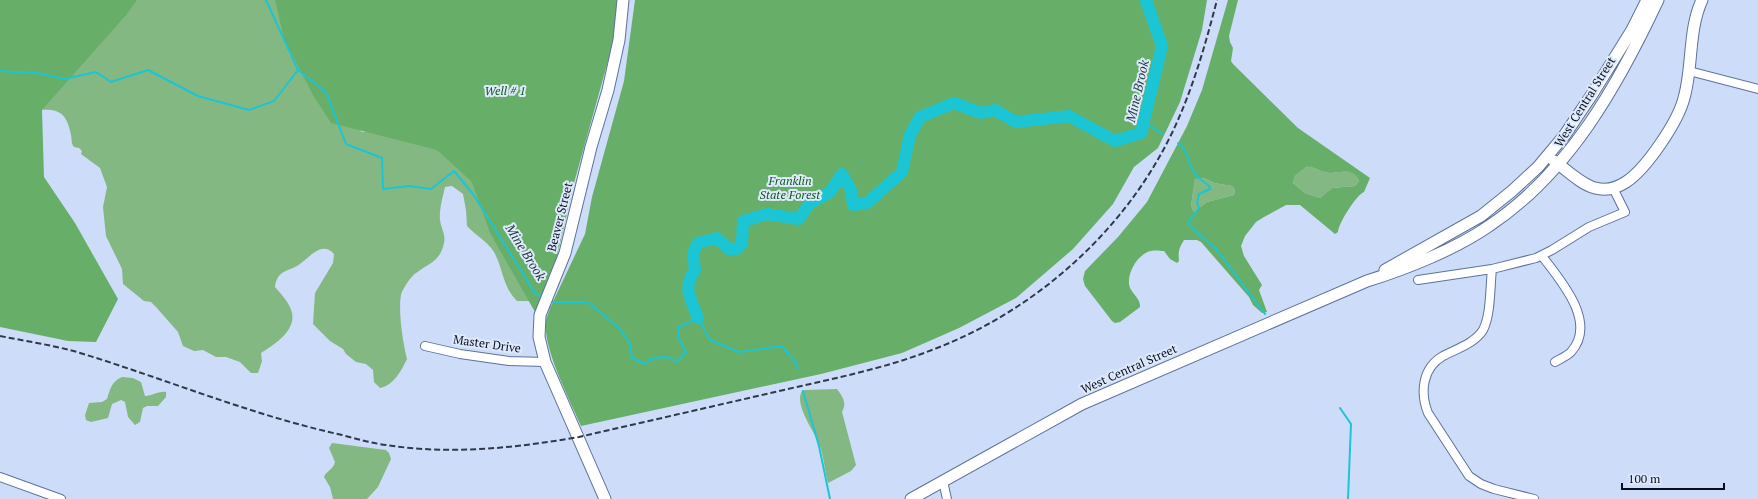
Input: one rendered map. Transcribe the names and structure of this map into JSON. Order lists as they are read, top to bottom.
{
  "streets": {
    "main road": ["West Central Street", "Beaver Street"],
    "street": ["Master Drive"]
  },
  "crossings": [
    ["Beaver Street", "Master Drive"]
  ],
  "water": ["Mine Brook"],
  "parks": ["Well # 1", "Franklin State Forest"],
  "scale_bar": "100 m"
}
